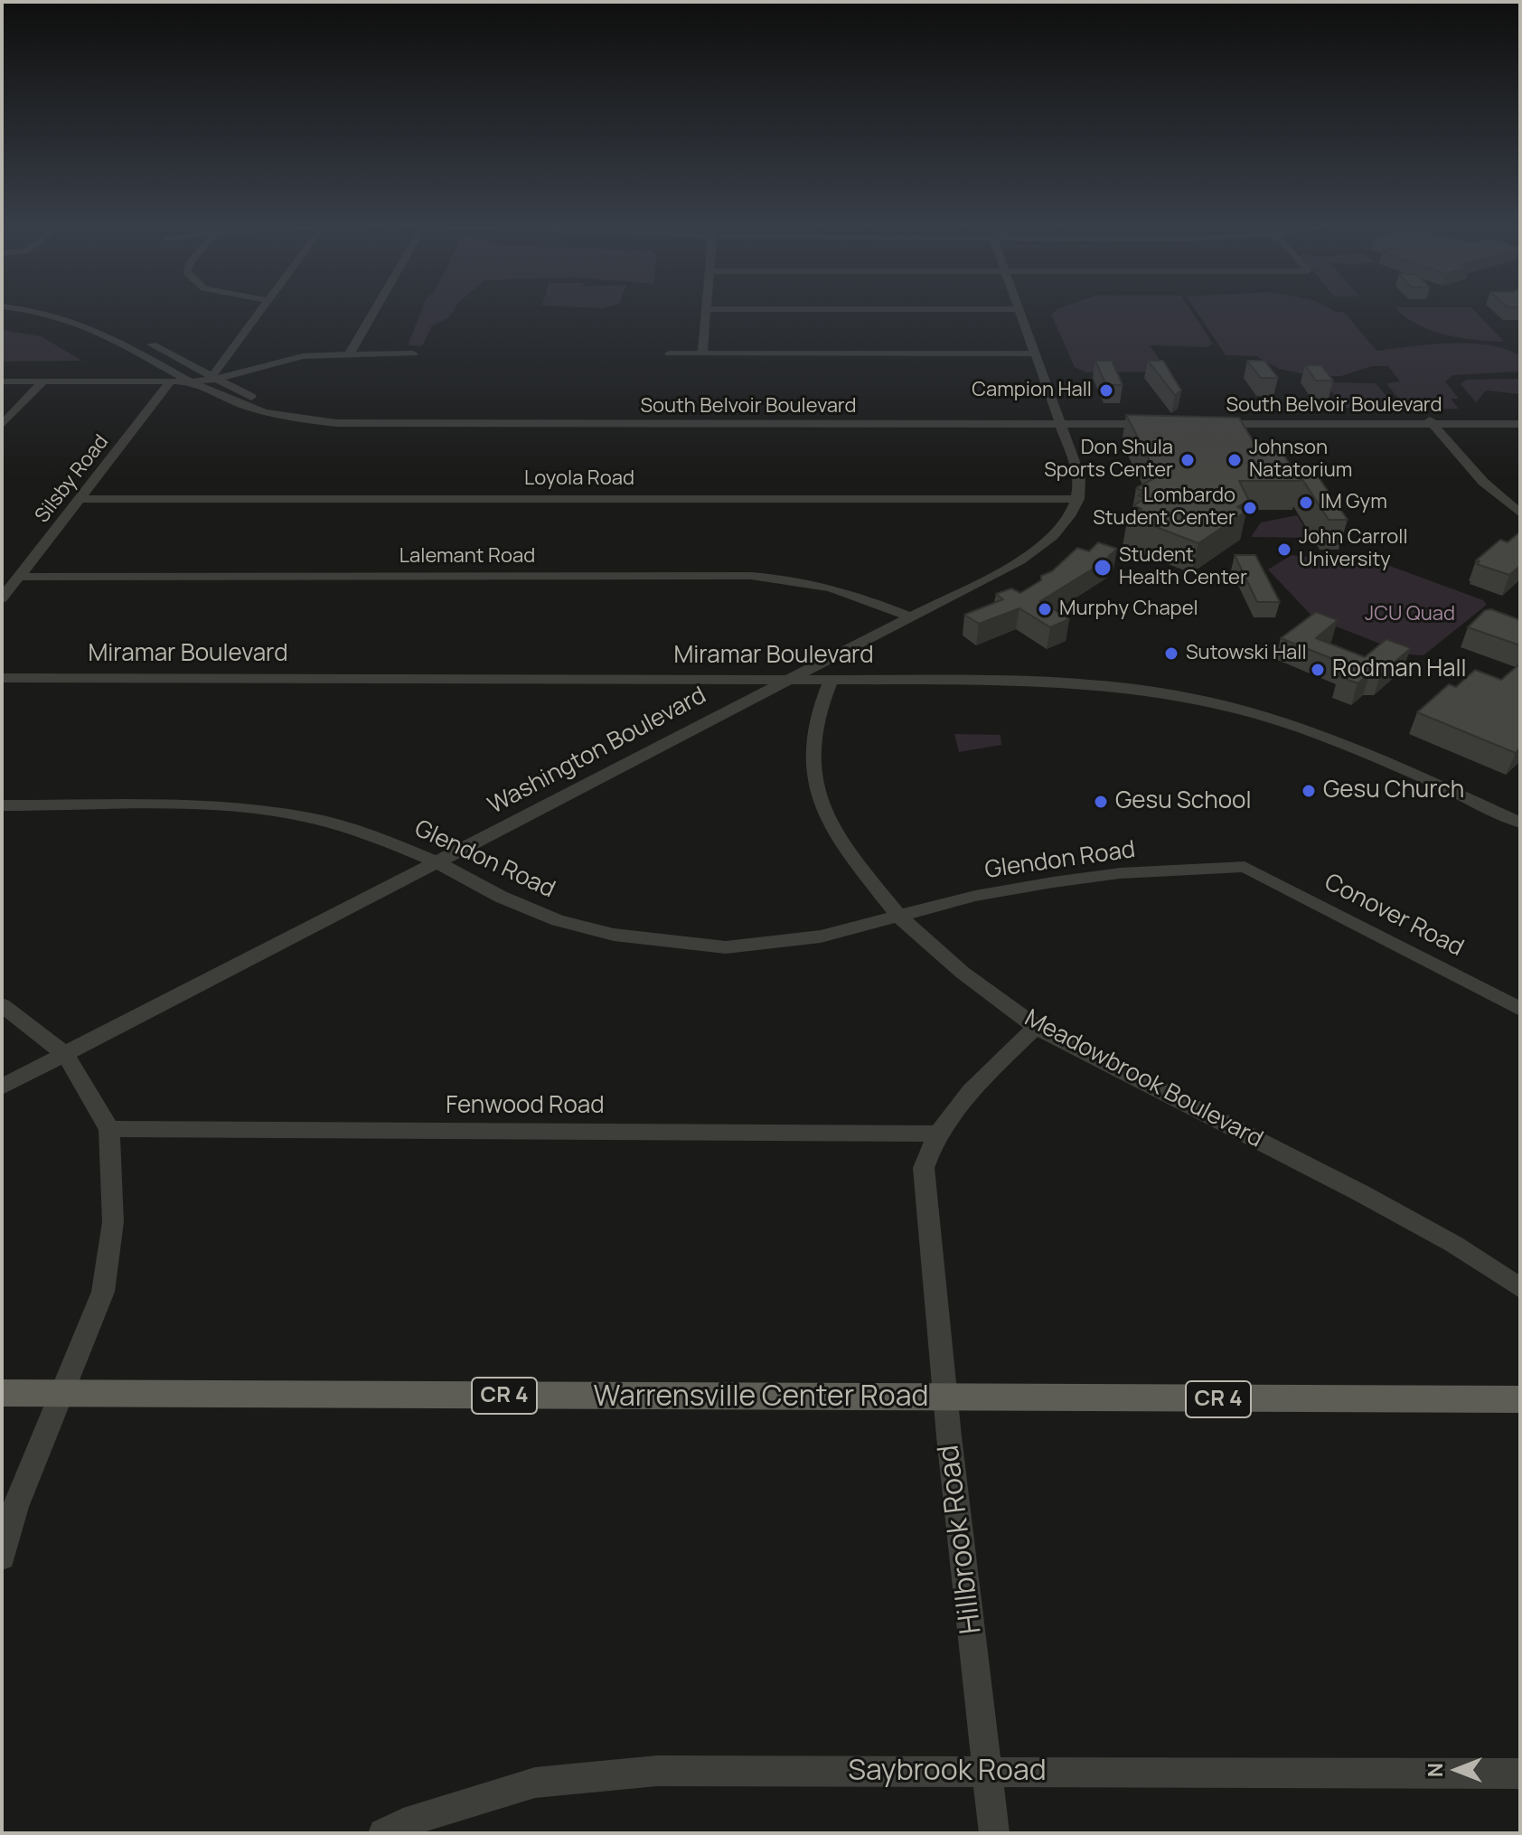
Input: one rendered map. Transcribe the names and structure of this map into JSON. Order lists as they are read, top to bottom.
{
  "streets": {
    "main road": ["CR 4", "Warrensville Center Road"],
    "street": [
      "South Belvoir Boulevard",
      "Silsby Road",
      "Loyola Road",
      "Lalemant Road",
      "Miramar Boulevard",
      "Washington Boulevard",
      "Glendon Road",
      "Conover Road",
      "Meadowbrook Boulevard",
      "Fenwood Road",
      "Hillbrook Road",
      "Saybrook Road"
    ]
  },
  "crossings": [
    ["Silsby Road", "Loyola Road"],
    ["Silsby Road", "Lalemant Road"],
    ["Loyola Road", "Washington Boulevard"],
    ["Lalemant Road", "Washington Boulevard"],
    ["Miramar Boulevard", "Washington Boulevard"],
    ["Miramar Boulevard", "Meadowbrook Boulevard"],
    ["Washington Boulevard", "Glendon Road"],
    ["Glendon Road", "Conover Road"],
    ["Glendon Road", "Meadowbrook Boulevard"],
    ["Meadowbrook Boulevard", "Hillbrook Road"],
    ["Fenwood Road", "Hillbrook Road"],
    ["Warrensville Center Road", "Hillbrook Road"],
    ["Hillbrook Road", "Saybrook Road"]
  ],
  "parks": ["JCU Quad"],
  "places": [
    "Campion Hall",
    "Don Shula Sports Center",
    "Johnson Natatorium",
    "IM Gym",
    "Lombardo Student Center",
    "John Carroll University",
    "Student Health Center",
    "Murphy Chapel",
    "Sutowski Hall",
    "Rodman Hall",
    "Gesu Church",
    "Gesu School"
  ],
  "north": "left"
}
